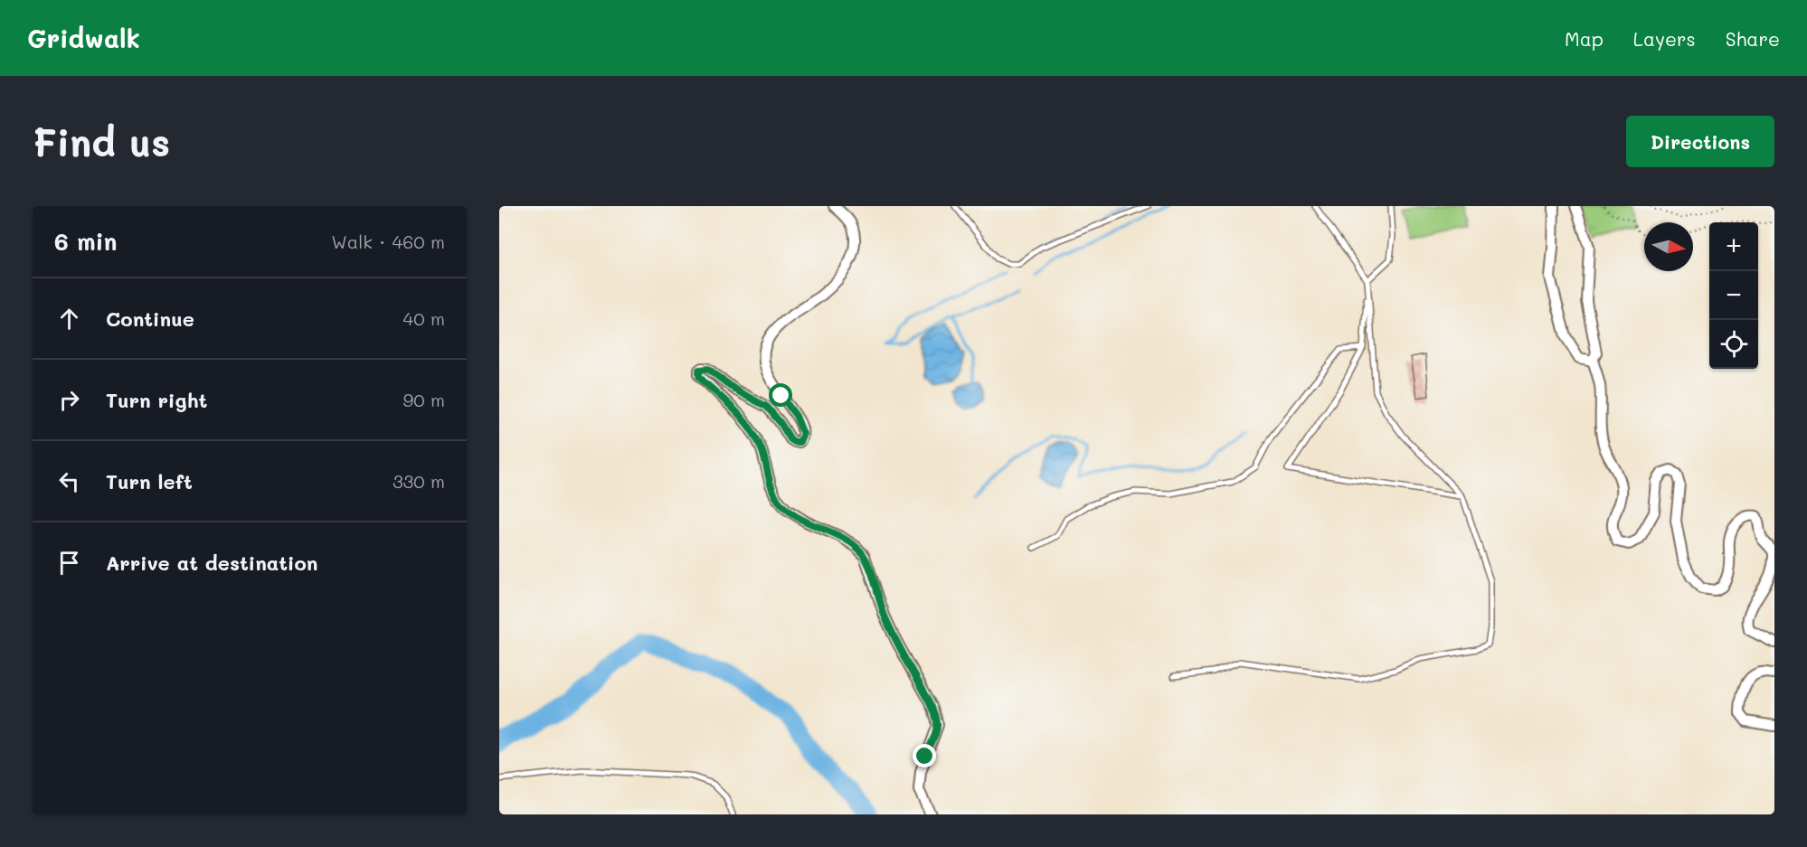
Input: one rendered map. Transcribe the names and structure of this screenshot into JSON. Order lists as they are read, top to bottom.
{
  "north": "right",
  "page": {
    "header": "Gridwalk",
    "nav": ["Map", "Layers", "Share"],
    "buttons": "Directions",
    "title": "Find us",
    "heading": ["6 min", "Walk · 460 m"],
    "map_buttons": ["+", "−"],
    "list": [
      ["Continue", "40 m"],
      ["Turn right", "90 m"],
      ["Turn left", "330 m"],
      "Arrive at destination"
    ]
  }
}
